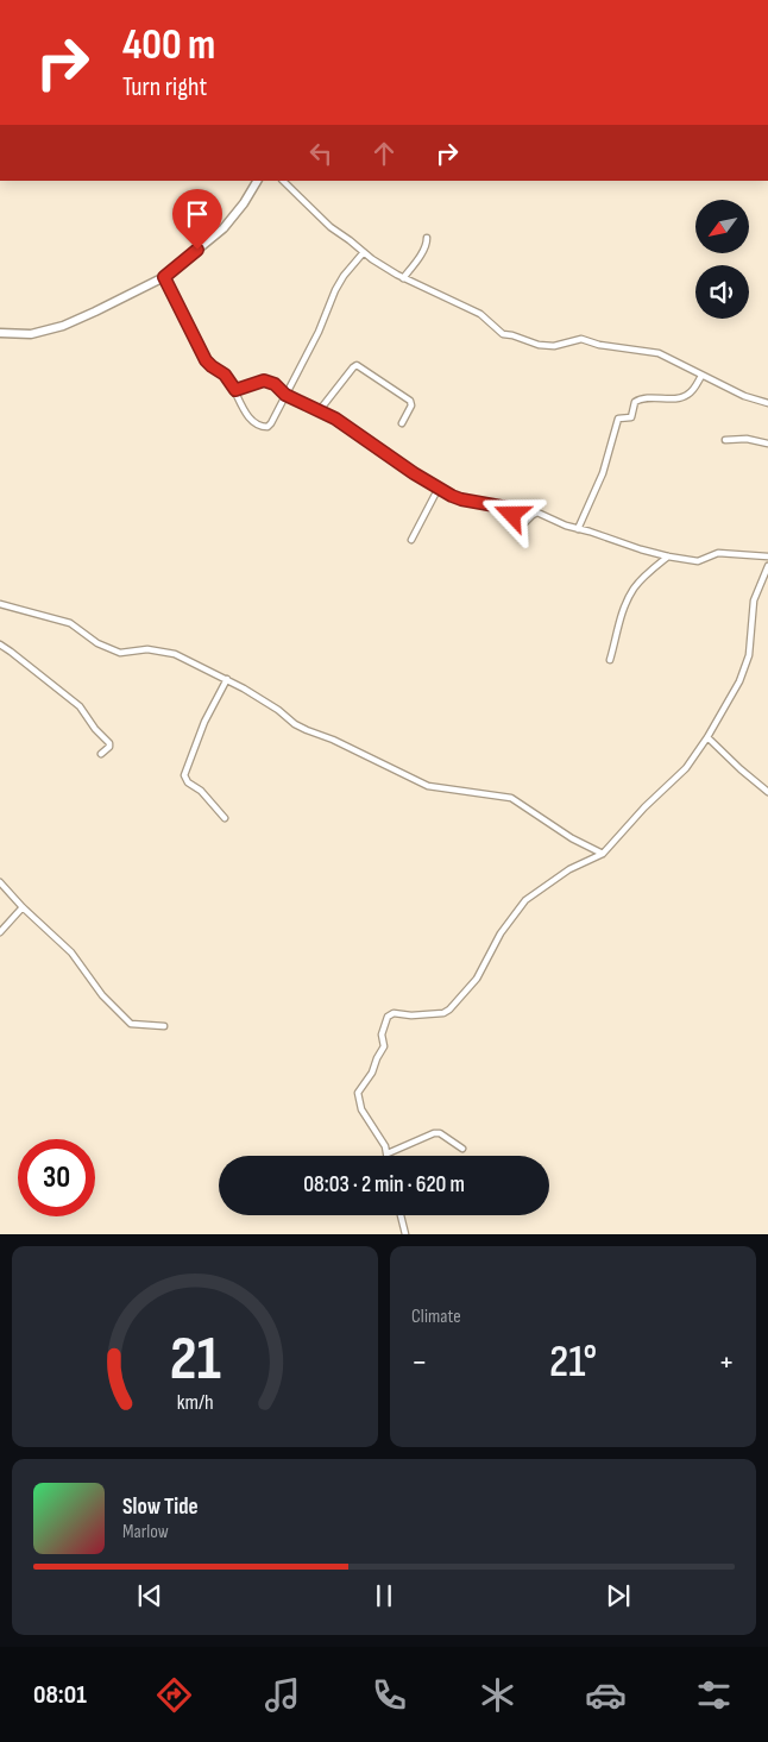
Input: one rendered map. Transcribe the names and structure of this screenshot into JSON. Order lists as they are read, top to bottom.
{
  "north": "bottom left",
  "page": {
    "turn": ["400 m", "Turn right"],
    "limit": "30",
    "trip": "08:03 · 2 min · 620 m",
    "tile": "Climate",
    "heat": ["−", "21°", "+"],
    "song": ["Slow Tide", "Marlow"],
    "tabs": "08:01",
    "gauge": ["21", "km/h"]
  }
}
